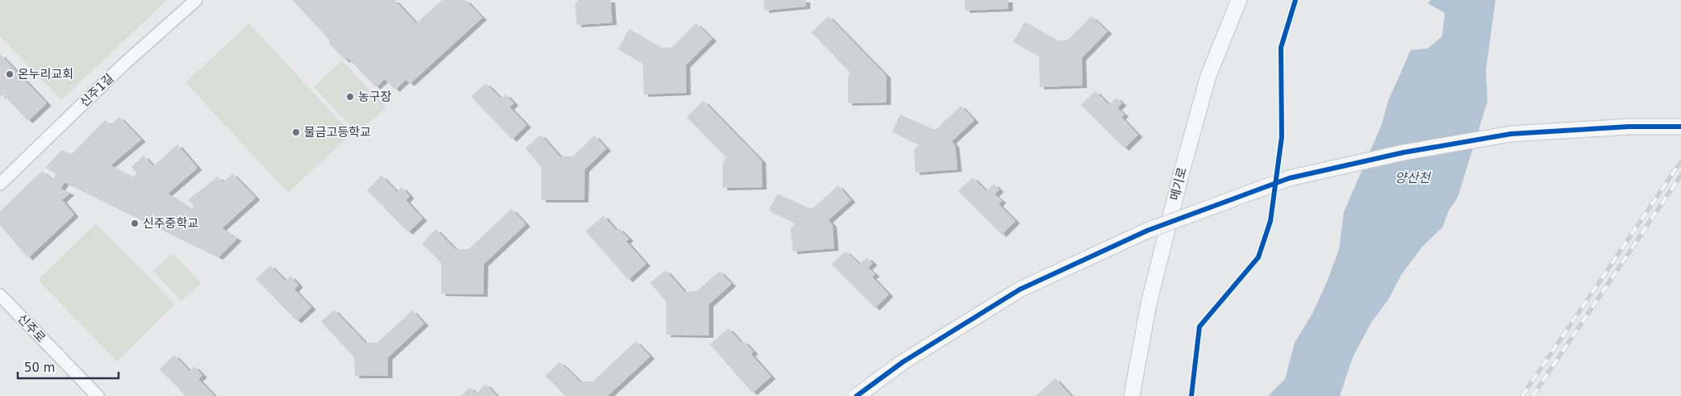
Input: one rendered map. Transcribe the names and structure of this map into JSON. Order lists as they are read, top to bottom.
{
  "streets": {
    "street": ["신주1길", "메기로", "신주로"]
  },
  "water": ["양산천"],
  "places": [
    "온누리교회",
    "농구장",
    "물금고등학교",
    "신주중학교"
  ],
  "scale_bar": "50 m"
}
